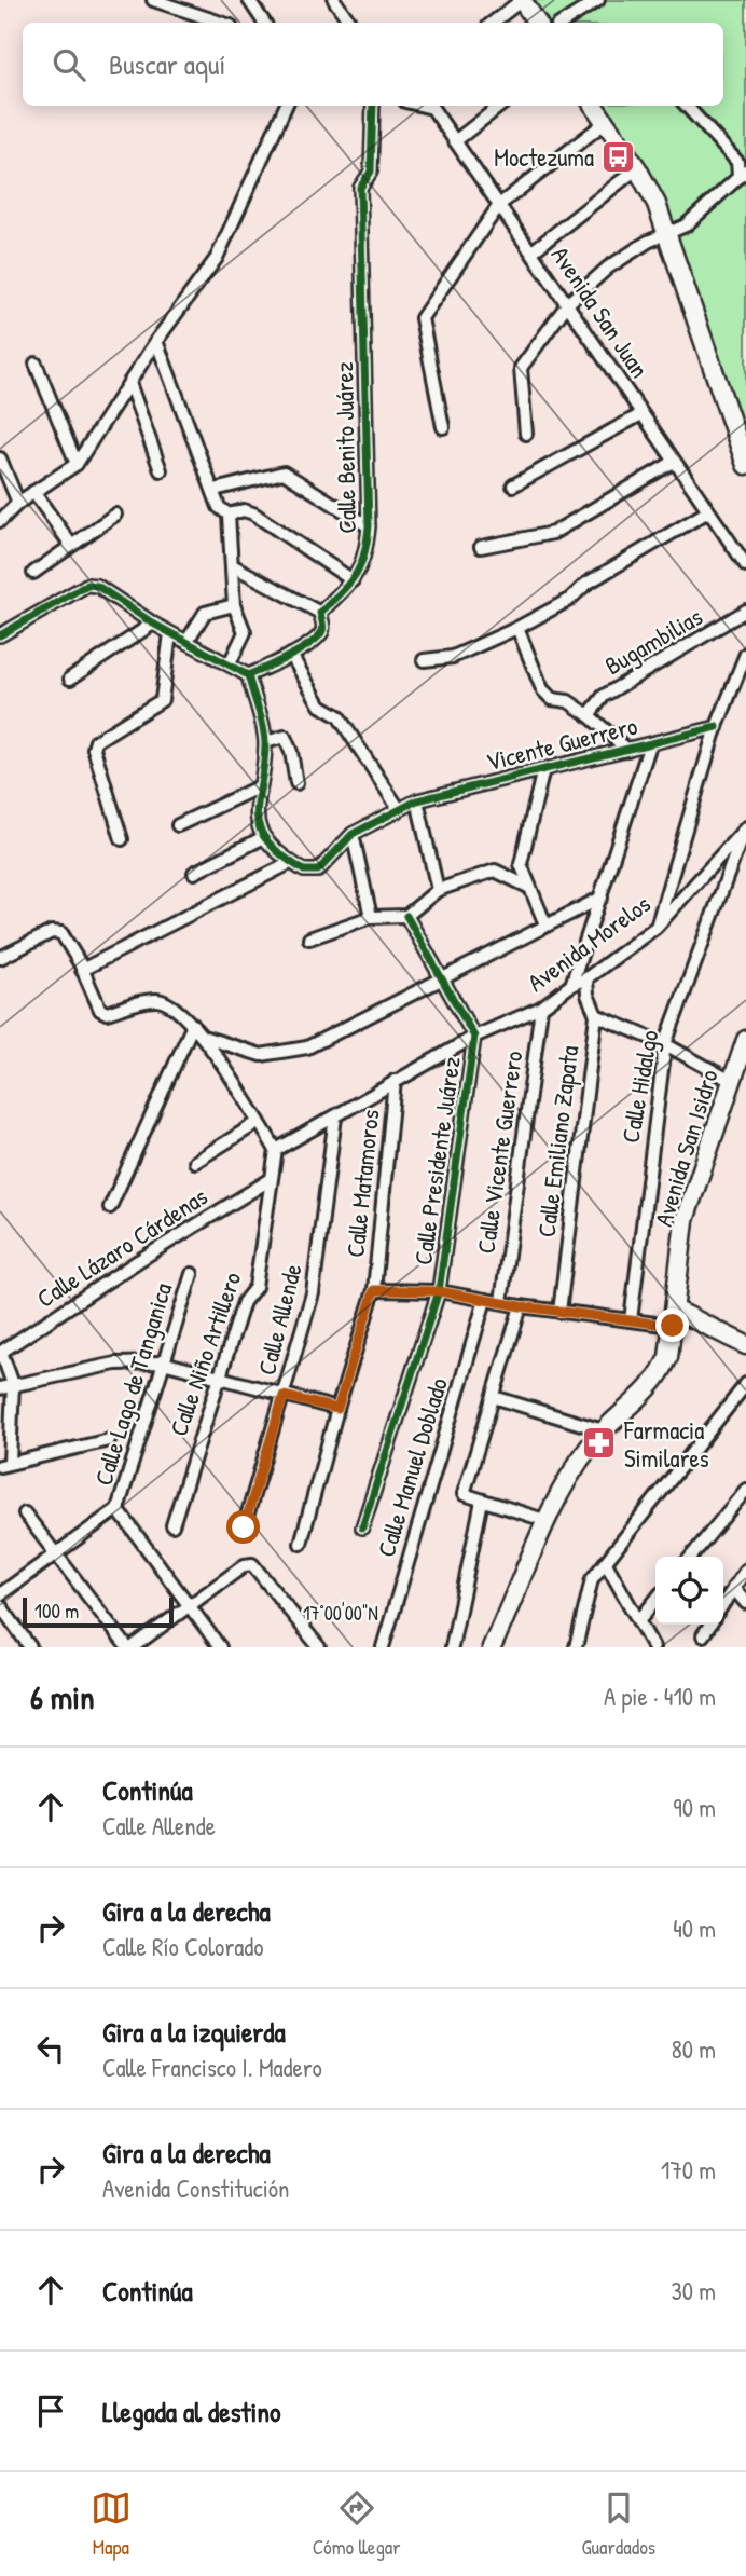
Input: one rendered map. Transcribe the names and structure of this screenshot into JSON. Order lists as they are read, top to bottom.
{
  "streets": {
    "main road": ["Avenida San Isidro"],
    "street": [
      "Avenida San Juan",
      "Calle Benito Juárez",
      "Bugambilias",
      "Vicente Guerrero",
      "Avenida Morelos",
      "Calle Hidalgo",
      "Calle Emiliano Zapata",
      "Calle Vicente Guerrero",
      "Calle Presidente Juárez",
      "Calle Matamoros",
      "Calle Lázaro Cárdenas",
      "Calle Allende",
      "Calle Niño Artillero",
      "Calle Lago de Tanganica",
      "Calle Manuel Doblado"
    ]
  },
  "crossings": [
    ["Avenida Morelos", "Calle Hidalgo"],
    ["Avenida Morelos", "Calle Emiliano Zapata"],
    ["Avenida Morelos", "Calle Vicente Guerrero"],
    ["Avenida Morelos", "Calle Presidente Juárez"],
    ["Avenida Morelos", "Calle Matamoros"],
    ["Avenida Morelos", "Calle Allende"],
    ["Avenida Morelos", "Calle Niño Artillero"],
    ["Calle Lázaro Cárdenas", "Calle Niño Artillero"]
  ],
  "places": {
    "bus stop": ["Moctezuma"],
    "pharmacy": ["Farmacia Similares"]
  },
  "scale_bar": "100 m",
  "page": {
    "search": "Buscar aquí",
    "scale": "100 m",
    "heading": ["6 min", "A pie · 410 m"],
    "list": [
      ["Continúa", "Calle Allende", "90 m"],
      ["Gira a la derecha", "Calle Río Colorado", "40 m"],
      ["Gira a la izquierda", "Calle Francisco I. Madero", "80 m"],
      ["Gira a la derecha", "Avenida Constitución", "170 m"],
      ["Continúa", "30 m"],
      "Llegada al destino"
    ],
    "nav": ["Mapa", "Cómo llegar", "Guardados"]
  },
  "coordinates": ["17°00'00\"N"]
}
